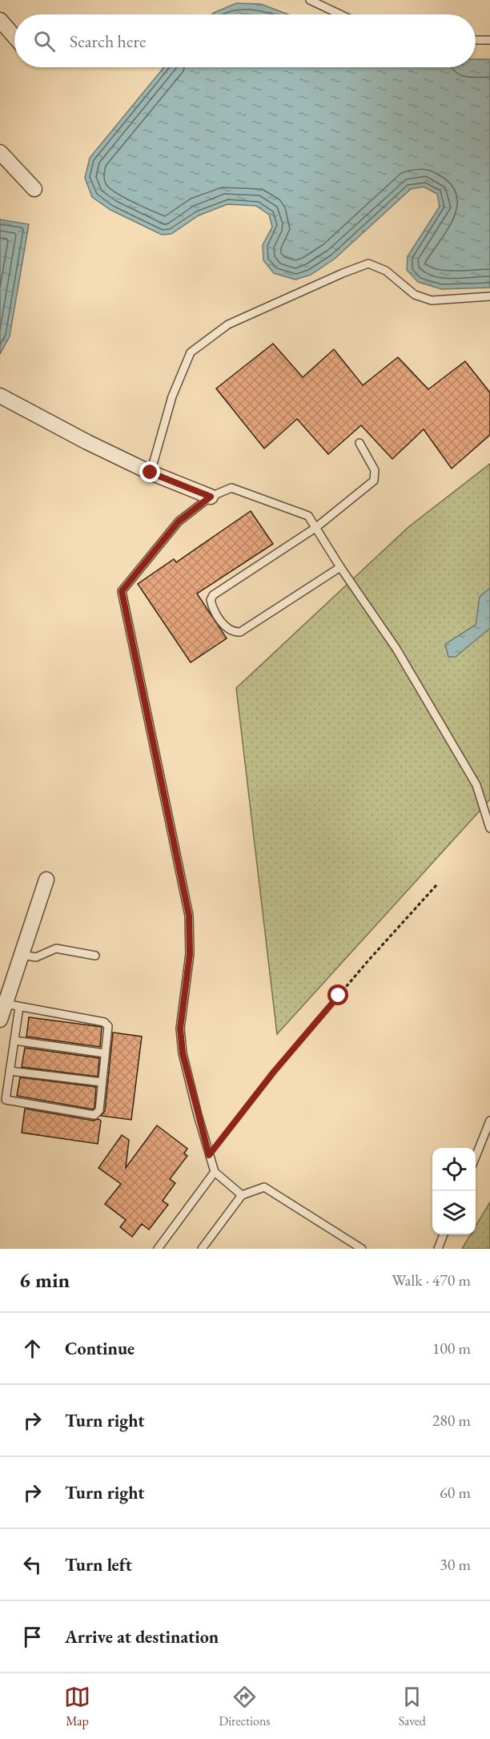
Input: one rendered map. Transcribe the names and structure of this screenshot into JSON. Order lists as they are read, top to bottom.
{
  "page": {
    "search": "Search here",
    "heading": ["6 min", "Walk · 470 m"],
    "list": [
      ["Continue", "100 m"],
      ["Turn right", "280 m"],
      ["Turn right", "60 m"],
      ["Turn left", "30 m"],
      "Arrive at destination"
    ],
    "nav": ["Map", "Directions", "Saved"]
  }
}
